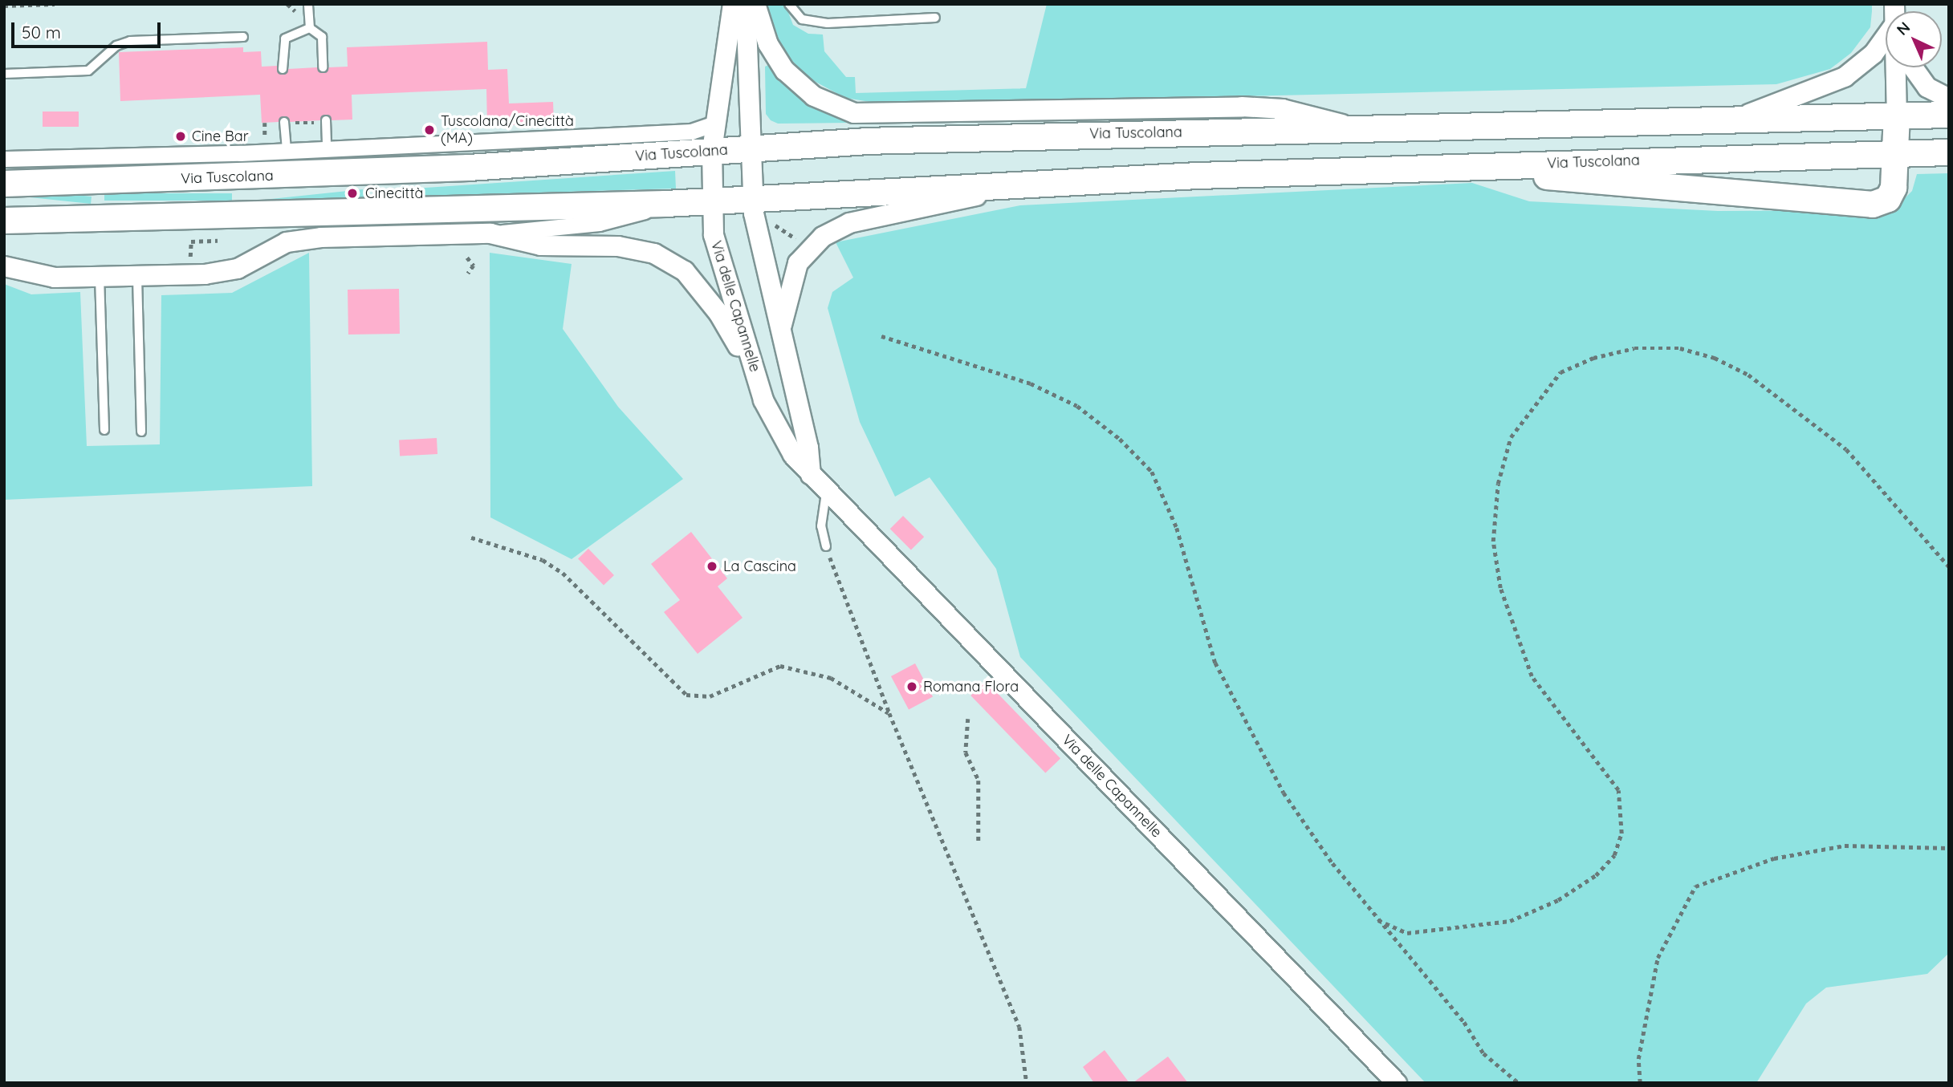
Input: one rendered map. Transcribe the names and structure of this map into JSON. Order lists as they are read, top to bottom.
{
  "streets": {
    "main road": ["Via Tuscolana"],
    "street": ["Via delle Capannelle"]
  },
  "crossings": [
    ["Via Tuscolana", "Via delle Capannelle"]
  ],
  "places": [
    "Tuscolana/Cinecittà (MA)",
    "Cine Bar",
    "Cinecittà",
    "La Cascina",
    "Romana Flora"
  ],
  "scale_bar": "50 m",
  "north": "top left"
}
